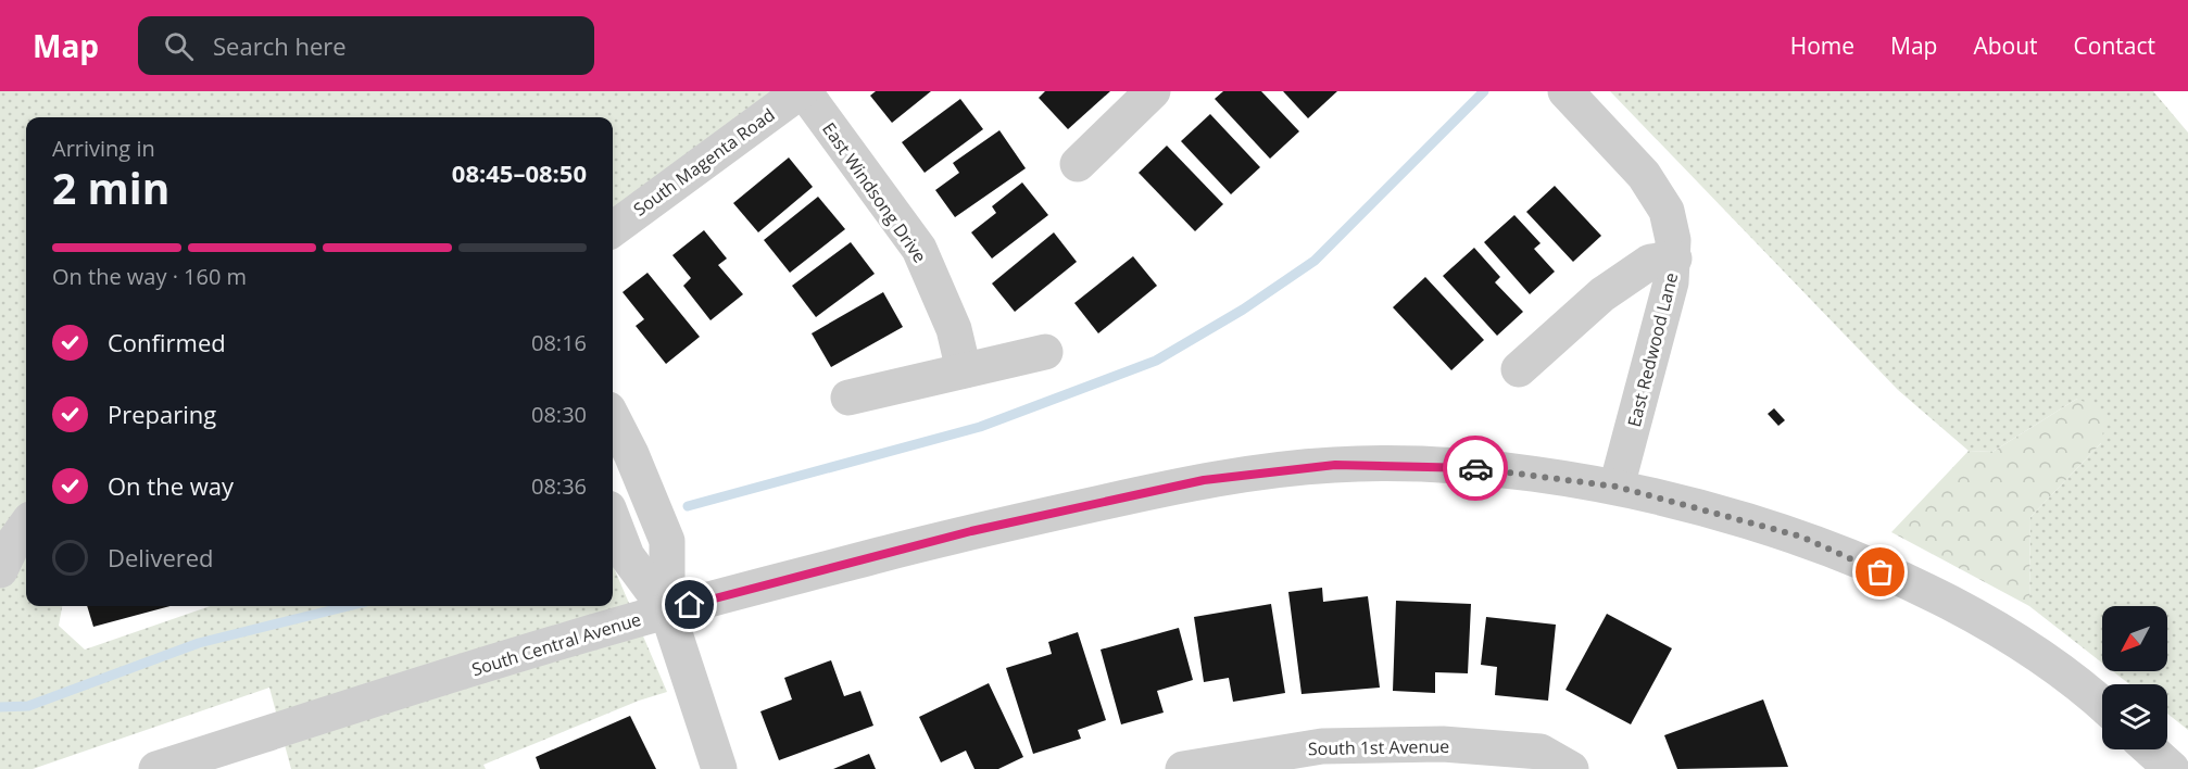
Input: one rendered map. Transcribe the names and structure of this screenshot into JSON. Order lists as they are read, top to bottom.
{
  "streets": {
    "street": [
      "South Magenta Road",
      "East Windsong Drive",
      "East Redwood Lane",
      "South Central Avenue",
      "South 1st Avenue"
    ]
  },
  "crossings": [
    ["South Magenta Road", "East Windsong Drive"],
    ["East Redwood Lane", "South Central Avenue"]
  ],
  "north": "bottom left",
  "page": {
    "header": "Map",
    "search": "Search here",
    "nav": [
      "Home",
      "Map",
      "About",
      "Contact"
    ],
    "heading": ["2 min", "Arriving in", "08:45–08:50"],
    "bar": "On the way · 160 m",
    "list": [
      ["Confirmed", "08:16"],
      ["Preparing", "08:30"],
      ["On the way", "08:36"],
      "Delivered"
    ]
  }
}
